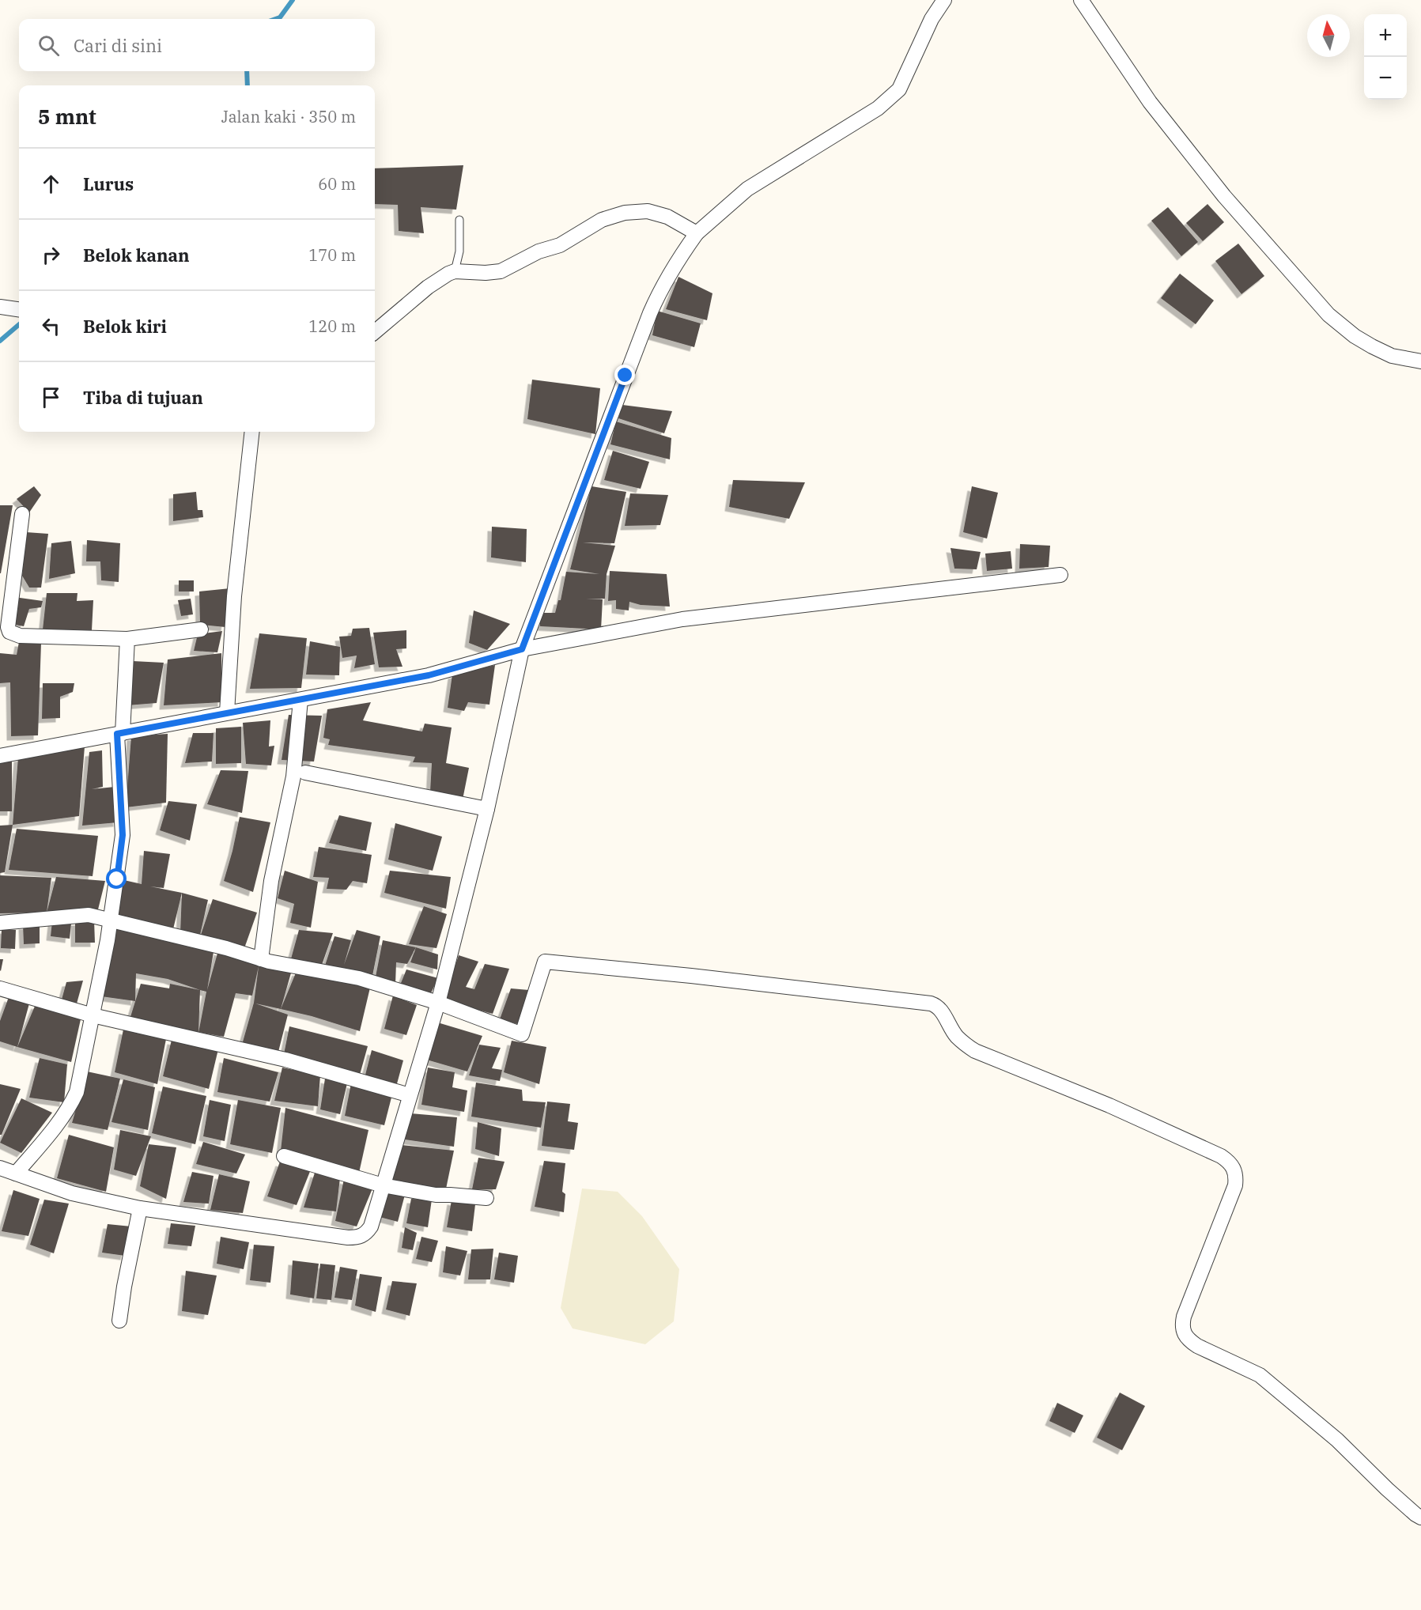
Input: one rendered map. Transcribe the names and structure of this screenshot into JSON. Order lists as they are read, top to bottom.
{
  "north": "top",
  "page": {
    "map_buttons": ["+", "−"],
    "search": "Cari di sini",
    "heading": ["5 mnt", "Jalan kaki · 350 m"],
    "list": [
      ["Lurus", "60 m"],
      ["Belok kanan", "170 m"],
      ["Belok kiri", "120 m"],
      "Tiba di tujuan"
    ]
  }
}
